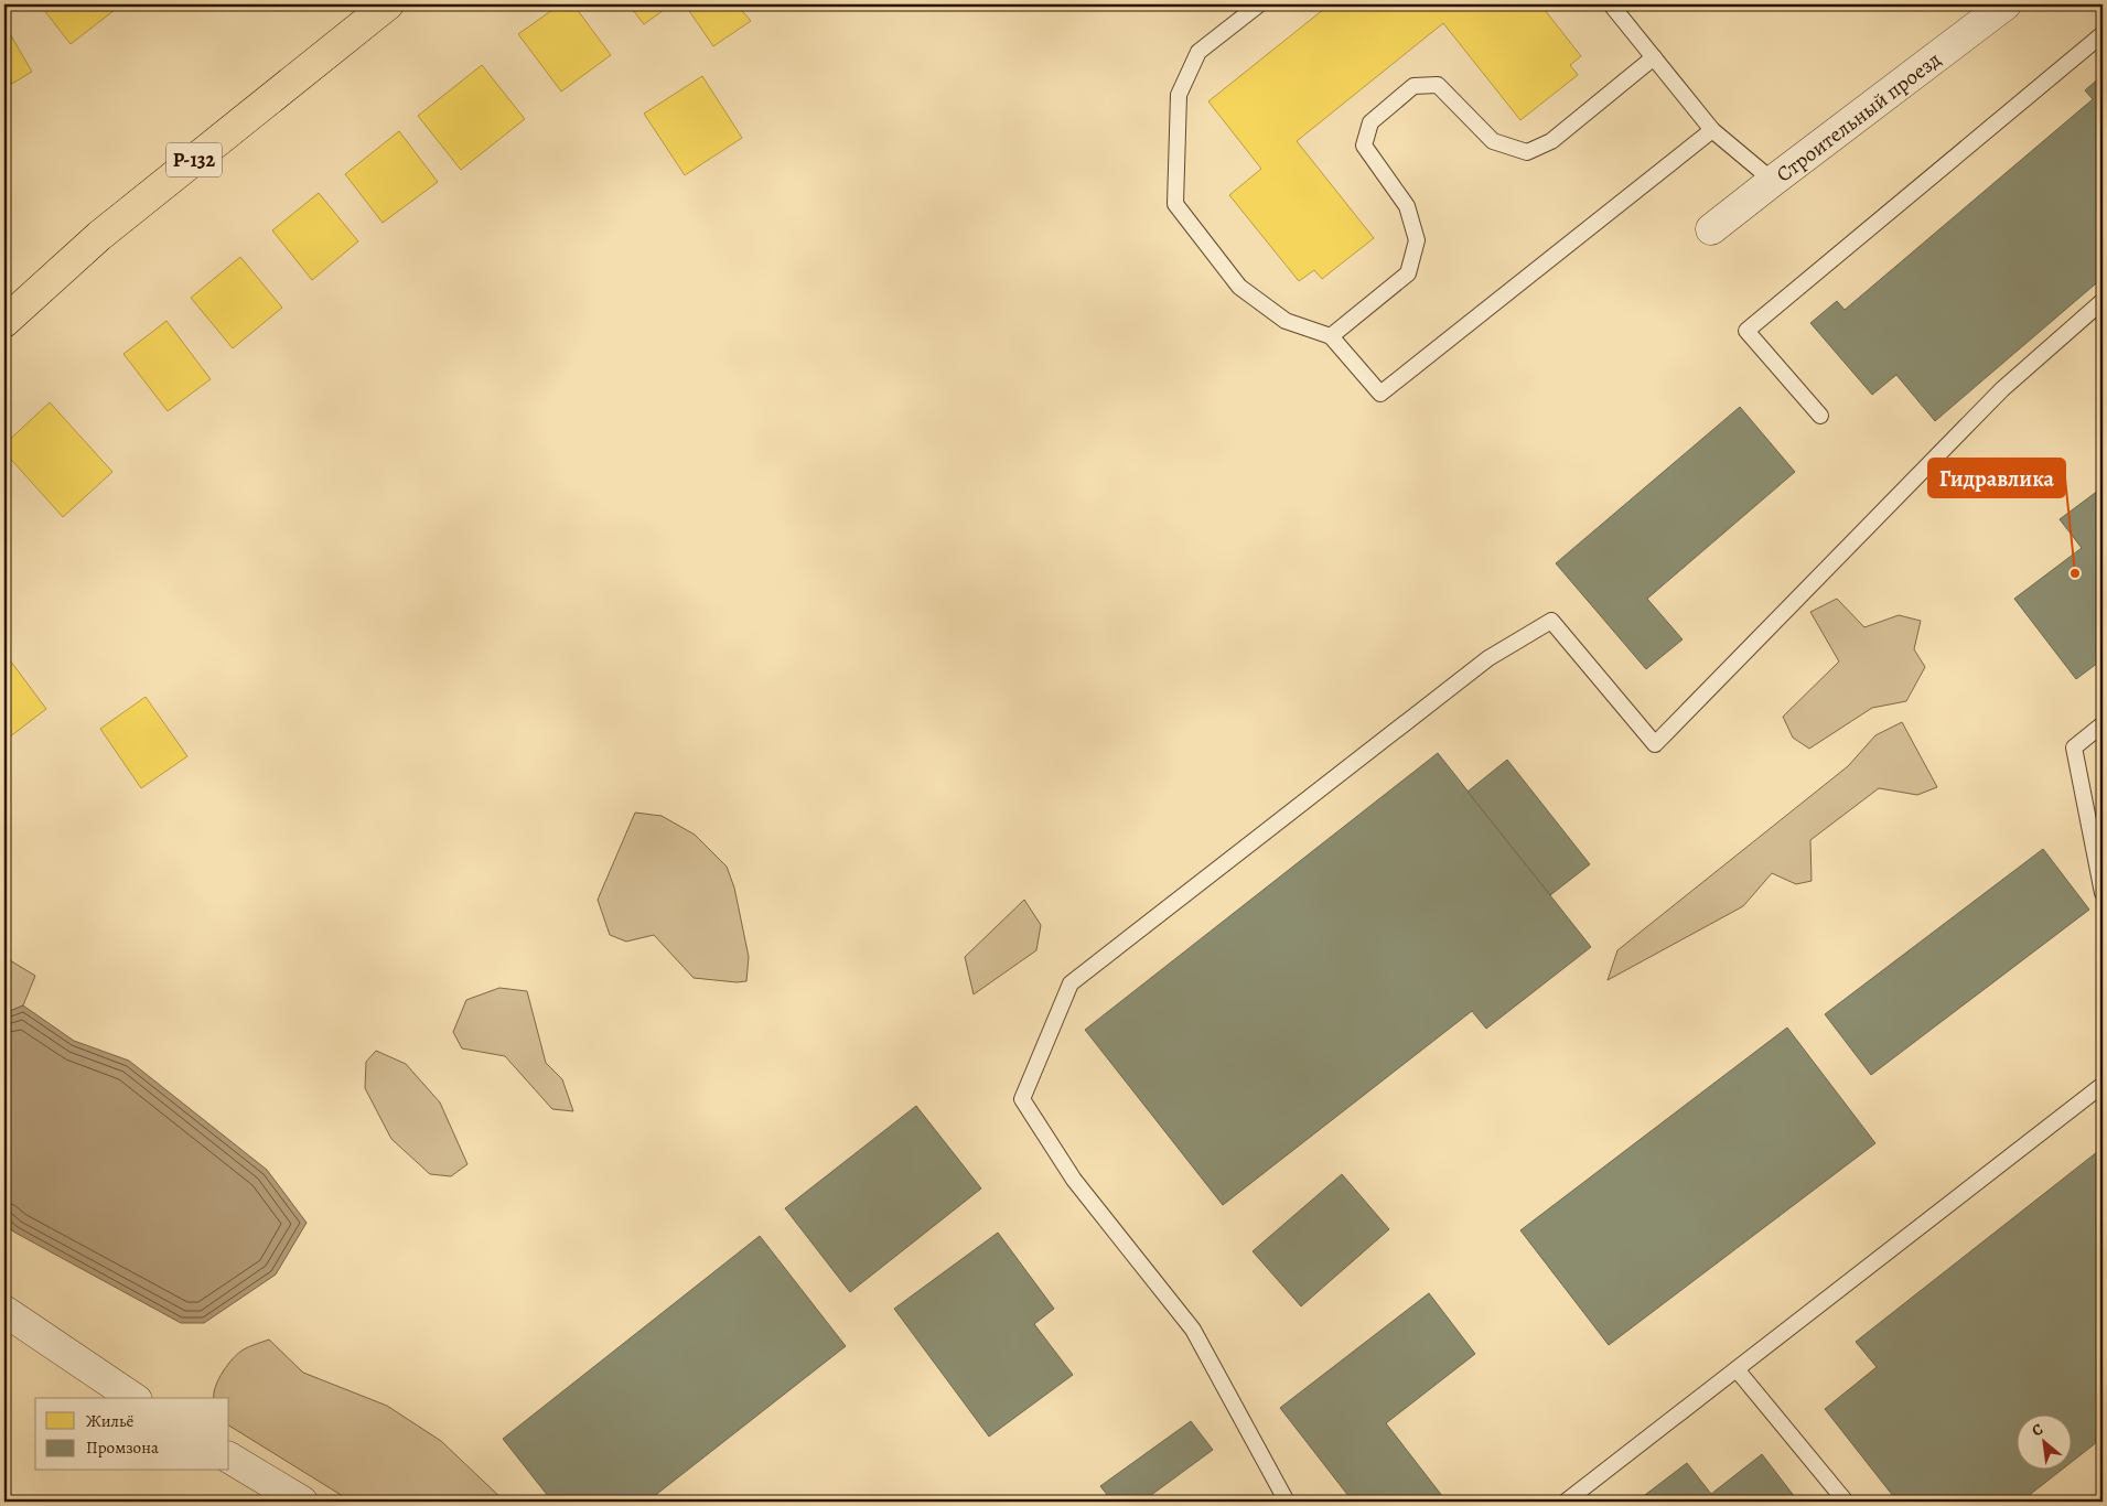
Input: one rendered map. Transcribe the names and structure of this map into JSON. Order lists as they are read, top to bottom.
{
  "streets": {
    "highway": ["Р-132"],
    "street": ["Строительный проезд"]
  },
  "places": ["Гидравлика"],
  "legend": ["Жильё", "Промзона"],
  "north": "top left"
}
